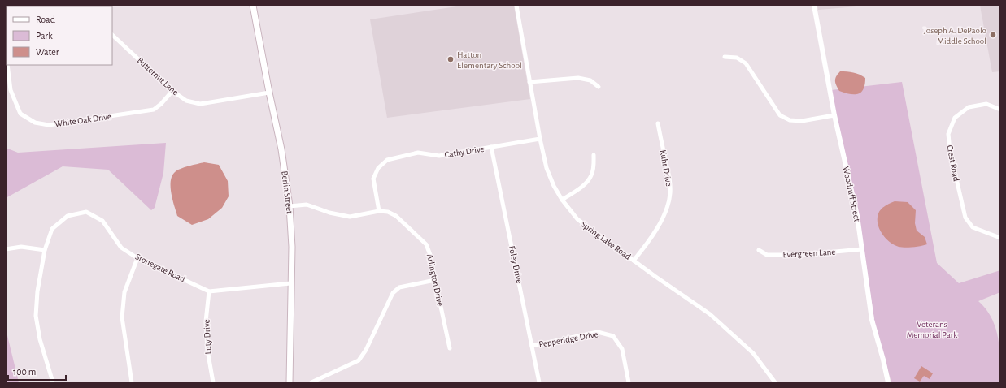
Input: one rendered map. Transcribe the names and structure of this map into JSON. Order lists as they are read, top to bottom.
{
  "streets": {
    "main road": ["Berlin Street"],
    "street": [
      "Butternut Lane",
      "White Oak Drive",
      "Cathy Drive",
      "Crest Road",
      "Kuhr Drive",
      "Woodruff Street",
      "Spring Lake Road",
      "Evergreen Lane",
      "Foley Drive",
      "Stonegate Road",
      "Arlington Drive",
      "Luty Drive",
      "Pepperidge Drive"
    ]
  },
  "crossings": [
    ["Butternut Lane", "White Oak Drive"],
    ["Butternut Lane", "Berlin Street"],
    ["Cathy Drive", "Spring Lake Road"],
    ["Cathy Drive", "Foley Drive"],
    ["Cathy Drive", "Arlington Drive"],
    ["Kuhr Drive", "Spring Lake Road"],
    ["Berlin Street", "Arlington Drive"],
    ["Woodruff Street", "Evergreen Lane"],
    ["Foley Drive", "Pepperidge Drive"],
    ["Stonegate Road", "Luty Drive"]
  ],
  "parks": ["Veterans Memorial Park"],
  "places": ["Joseph A. DePaolo Middle School", "Hatton Elementary School"],
  "legend": ["Road", "Park", "Water"],
  "scale_bar": "100 m"
}
